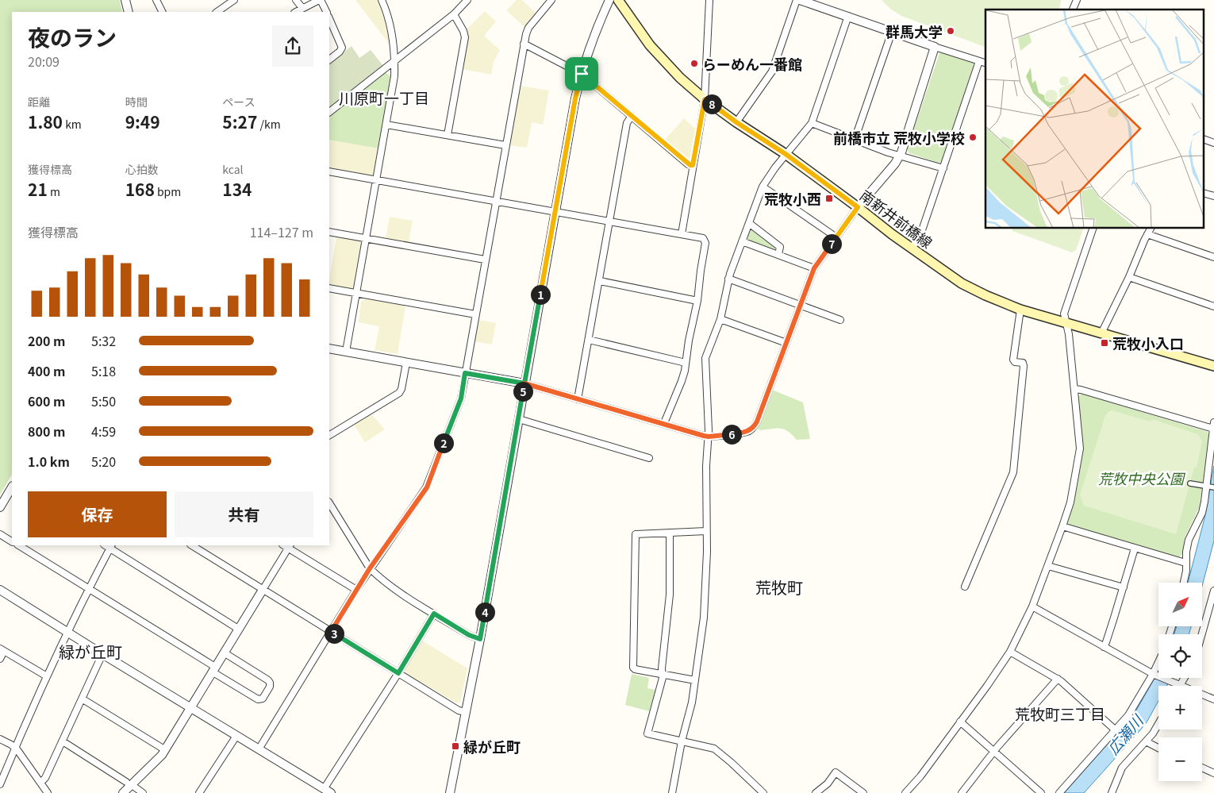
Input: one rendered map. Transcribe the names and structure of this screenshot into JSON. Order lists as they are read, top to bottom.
{
  "streets": {
    "main road": ["南新井前橋線"]
  },
  "districts": [
    "川原町一丁目",
    "荒牧町",
    "緑が丘町",
    "荒牧町三丁目"
  ],
  "water": ["広瀬川"],
  "parks": ["荒牧中央公園"],
  "places": {
    "other": ["群馬大学", "らーめん一番館", "前橋市立 荒牧小学校"],
    "transit": ["荒牧小西", "荒牧小入口", "緑が丘町"]
  },
  "north": "top right",
  "page": {
    "heading": ["夜のラン", "20:09"],
    "stats": [
      ["距離", "1.80 km"],
      ["時間", "9:49"],
      ["ペース", "5:27 /km"],
      ["獲得標高", "21 m"],
      ["心拍数", "168 bpm"],
      ["kcal", "134"]
    ],
    "pins": [
      "8",
      "7",
      "1",
      "5",
      "6",
      "2",
      "4",
      "3"
    ],
    "chart": ["獲得標高", "114–127 m"],
    "list": [
      {
        "name": "200 m",
        "note": "5:32"
      },
      {
        "name": "400 m",
        "note": "5:18"
      },
      {
        "name": "600 m",
        "note": "5:50"
      },
      {
        "name": "800 m",
        "note": "4:59"
      },
      {
        "name": "1.0 km",
        "note": "5:20"
      }
    ],
    "buttons": ["保存", "共有"],
    "map_buttons": ["+", "−"]
  }
}
